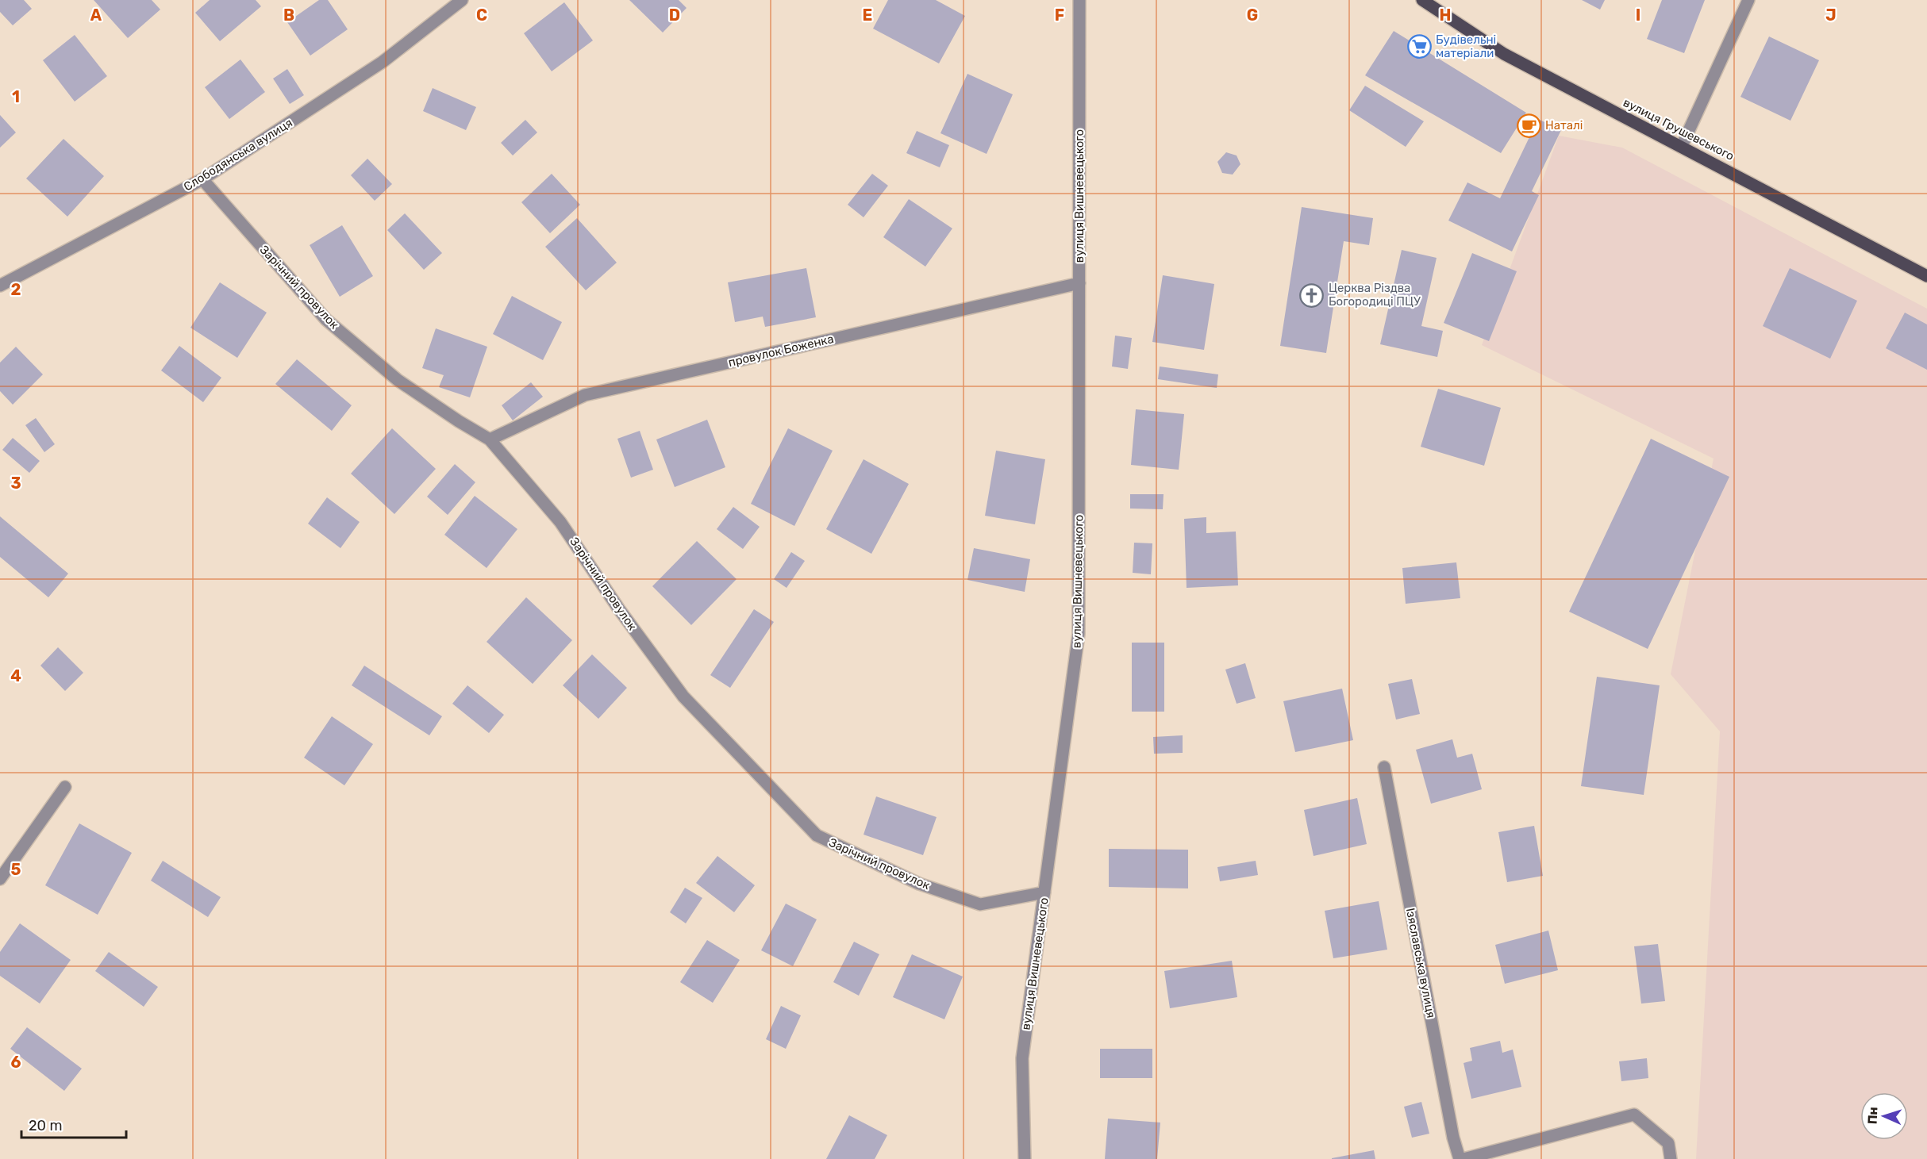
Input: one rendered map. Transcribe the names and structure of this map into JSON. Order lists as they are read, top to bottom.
{
  "streets": {
    "main road": ["вулиця Грушевського"],
    "street": [
      "Слободянська вулиця",
      "вулиця Вишневецького",
      "Зарічний провулок",
      "провулок Боженка",
      "Ізяславська вулиця"
    ]
  },
  "crossings": [
    ["Слободянська вулиця", "Зарічний провулок"],
    ["вулиця Вишневецького", "Зарічний провулок"],
    ["вулиця Вишневецького", "провулок Боженка"],
    ["Зарічний провулок", "провулок Боженка"]
  ],
  "places": {
    "supermarket": ["Будівельні матеріали"],
    "cafe": ["Наталі"],
    "church": ["Церква Різдва Богородиці ПЦУ"]
  },
  "scale_bar": "20 m",
  "north": "left",
  "grid": {
    "columns": [
      "A",
      "B",
      "C",
      "D",
      "E",
      "F",
      "G",
      "H",
      "I",
      "J"
    ],
    "rows": [
      "1",
      "2",
      "3",
      "4",
      "5",
      "6"
    ]
  }
}
